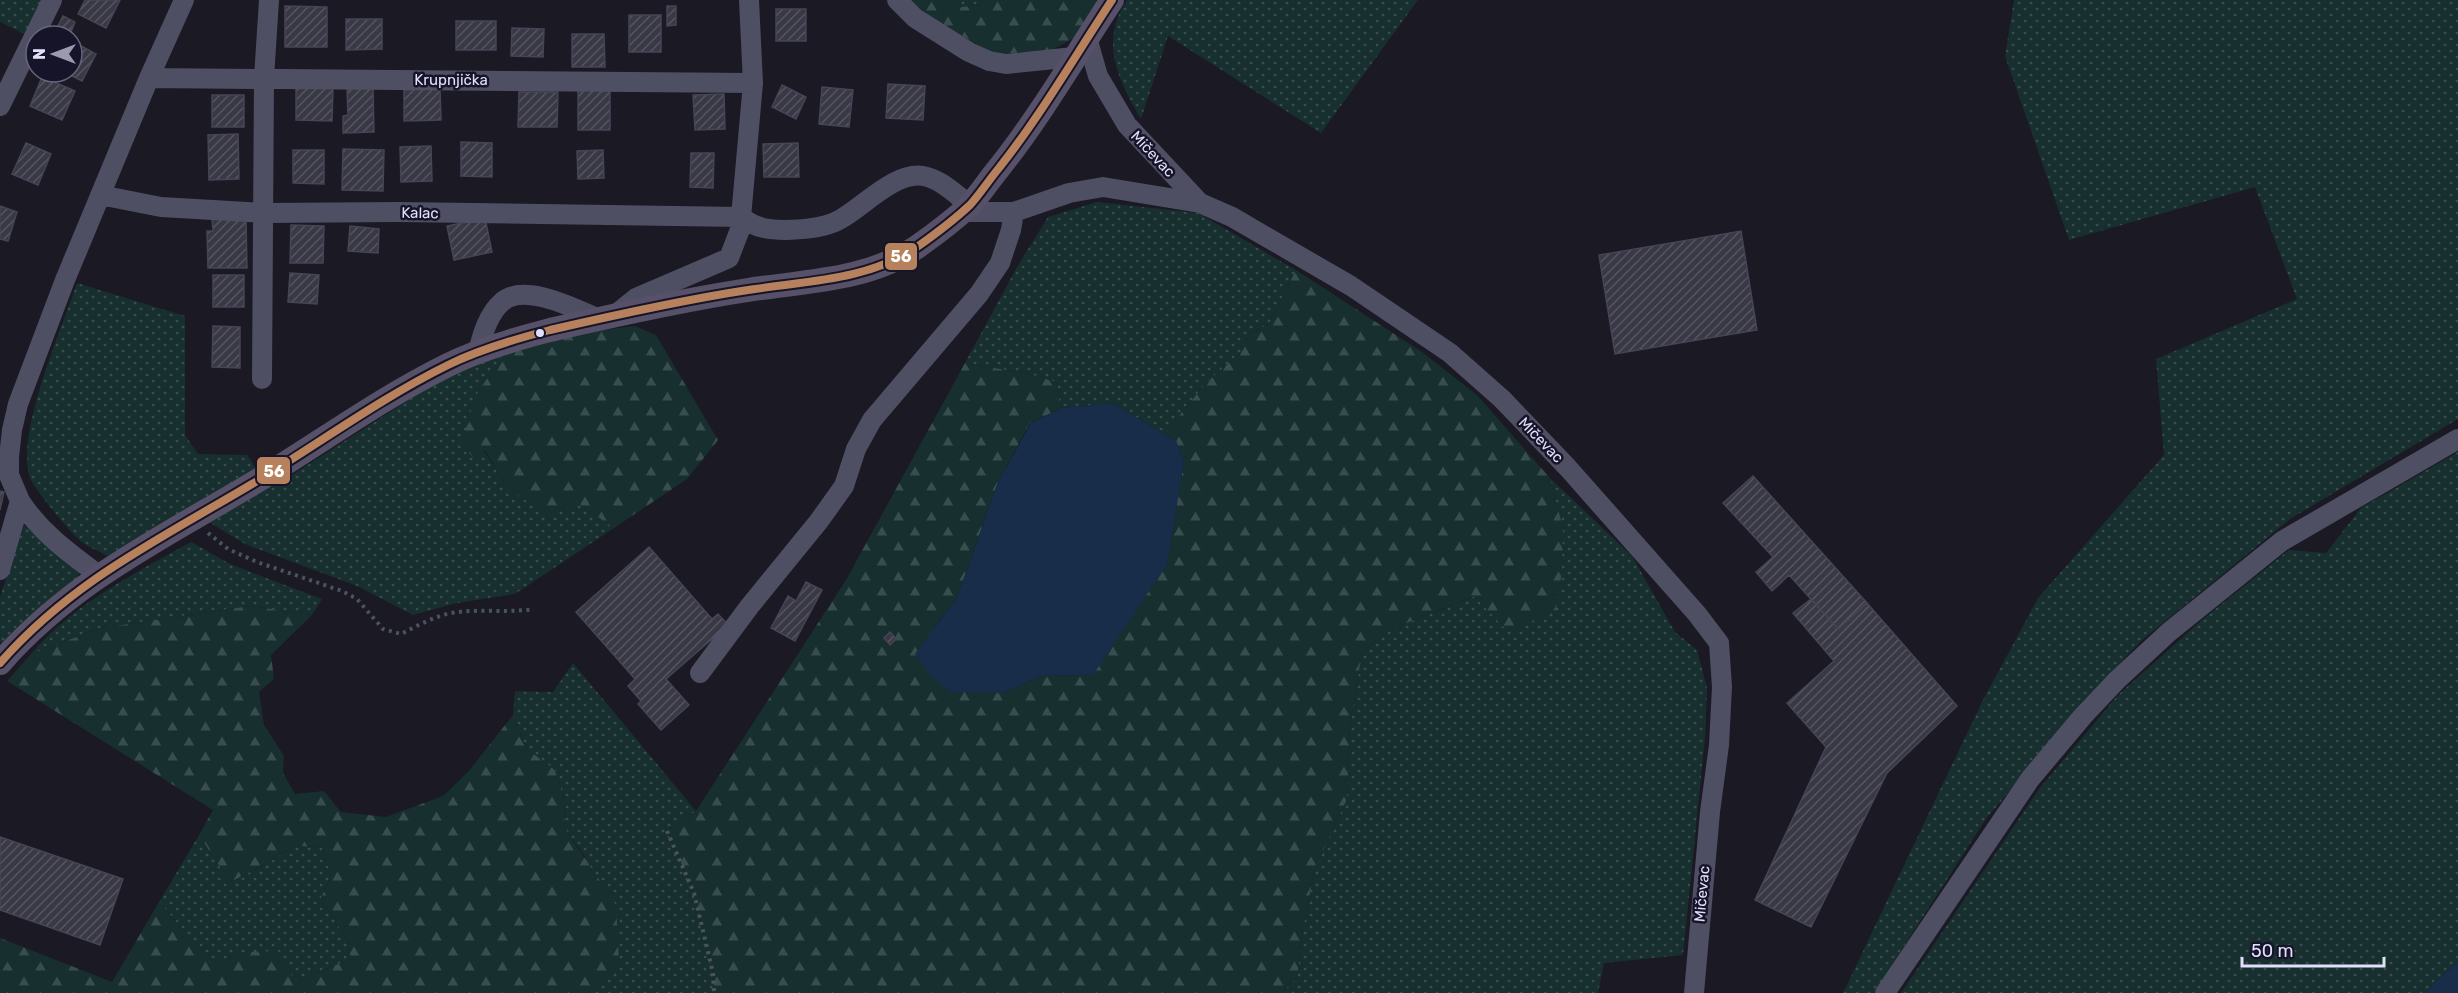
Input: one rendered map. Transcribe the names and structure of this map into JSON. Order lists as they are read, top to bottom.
{
  "streets": {
    "street": ["Krupnjička", "Mičevac", "Kalac"]
  },
  "lines": ["transit line 56"],
  "scale_bar": "50 m",
  "north": "left"
}
